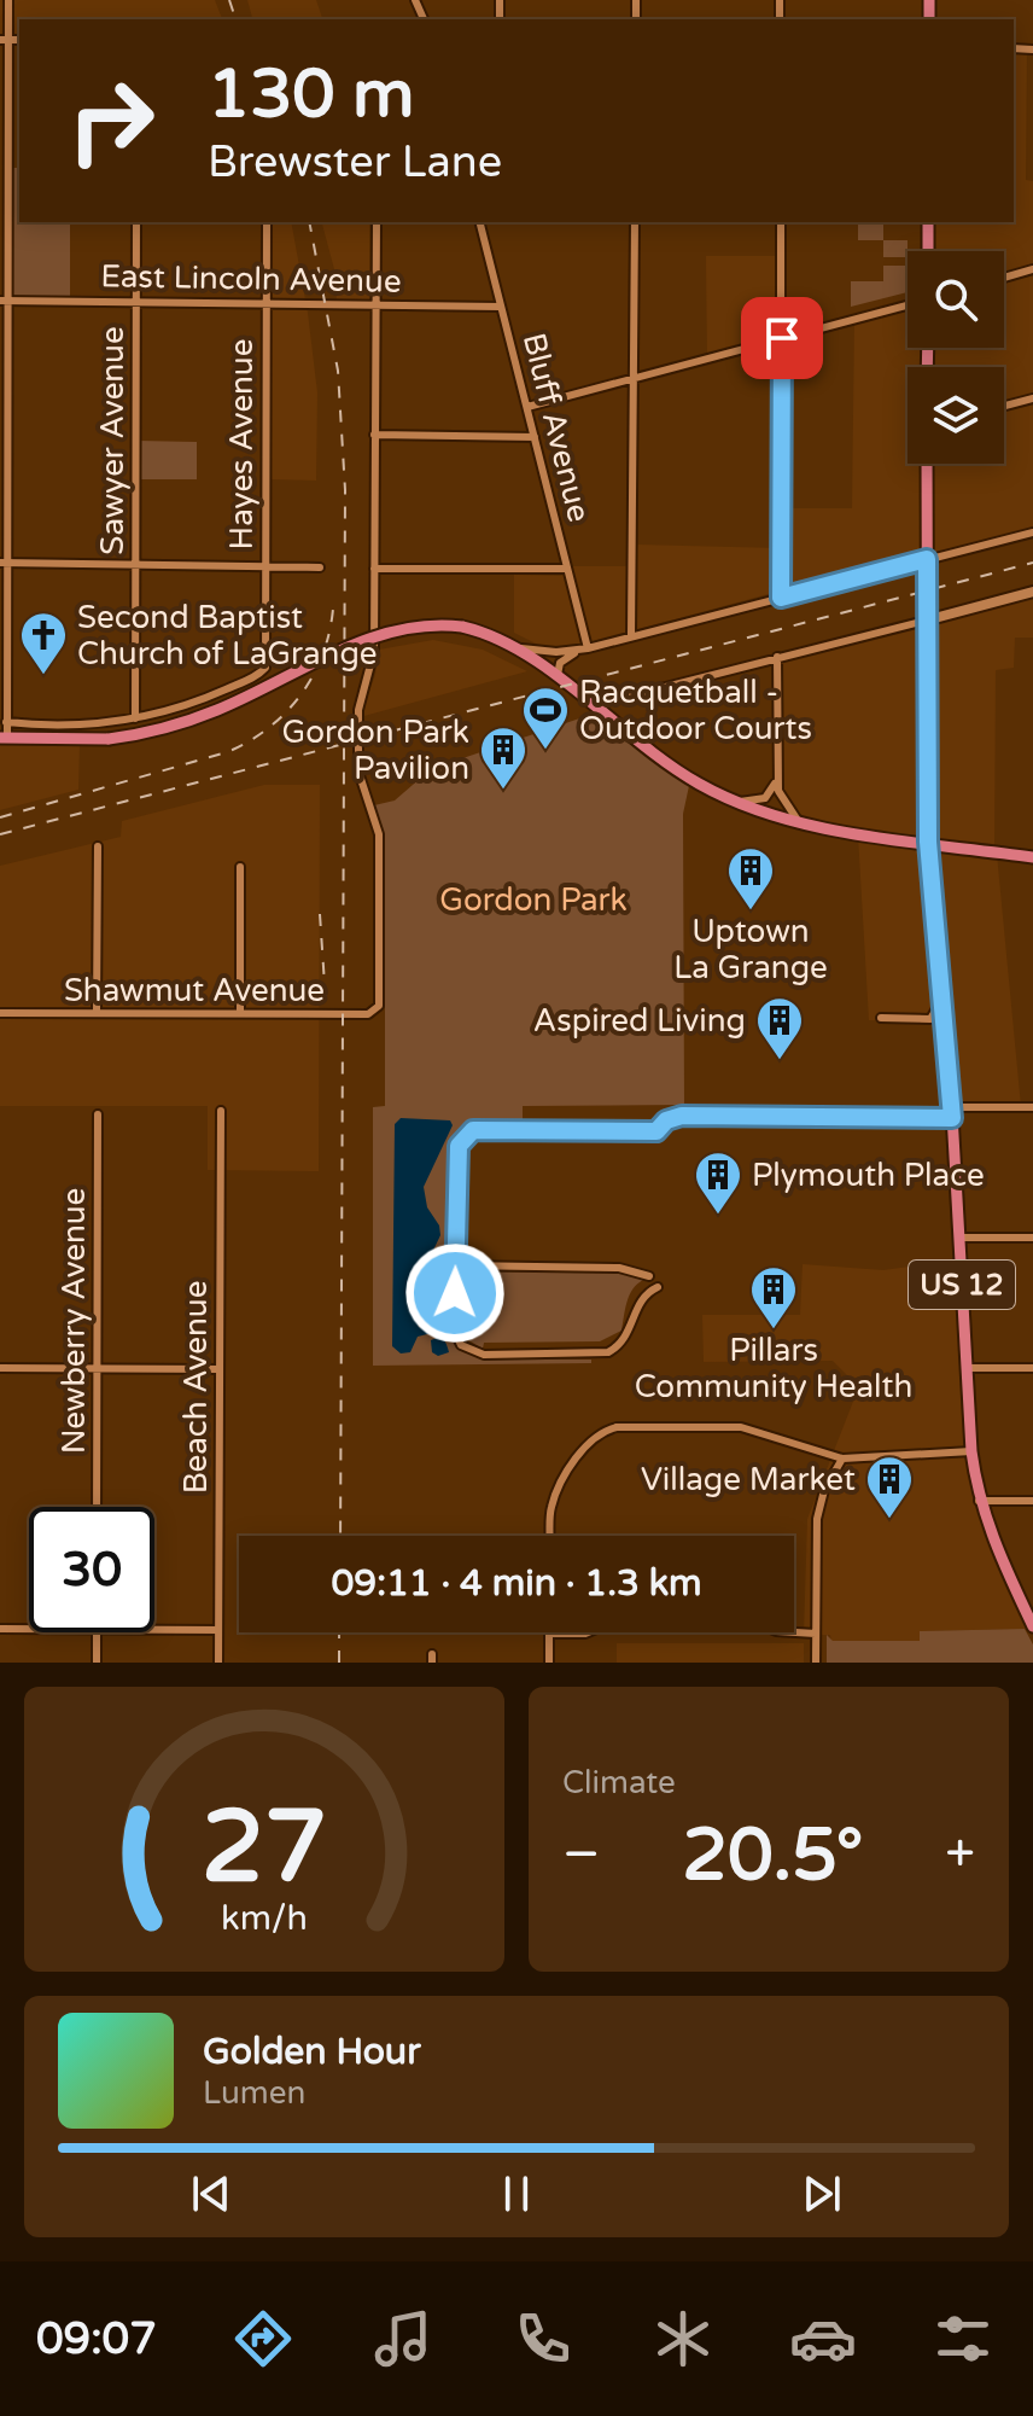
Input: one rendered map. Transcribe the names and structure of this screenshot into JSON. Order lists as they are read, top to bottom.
{
  "streets": {
    "main road": ["US 12"],
    "street": [
      "East Lincoln Avenue",
      "Bluff Avenue",
      "Sawyer Avenue",
      "Hayes Avenue",
      "Shawmut Avenue",
      "Newberry Avenue",
      "Beach Avenue"
    ]
  },
  "crossings": [
    ["East Lincoln Avenue", "Bluff Avenue"],
    ["East Lincoln Avenue", "Sawyer Avenue"],
    ["East Lincoln Avenue", "Hayes Avenue"],
    ["Sawyer Avenue", "Hayes Avenue"]
  ],
  "parks": ["Gordon Park"],
  "places": {
    "church": ["Second Baptist Church of LaGrange"],
    "sports": ["Racquetball - Outdoor Courts"],
    "building": [
      "Gordon Park Pavilion",
      "Uptown La Grange",
      "Aspired Living",
      "Plymouth Place",
      "Pillars Community Health",
      "Village Market"
    ]
  },
  "page": {
    "turn": ["130 m", "Brewster Lane"],
    "limit": "30",
    "trip": "09:11 · 4 min · 1.3 km",
    "tile": "Climate",
    "heat": ["−", "20.5°", "+"],
    "song": ["Golden Hour", "Lumen"],
    "tabs": "09:07",
    "gauge": ["27", "km/h"]
  }
}
